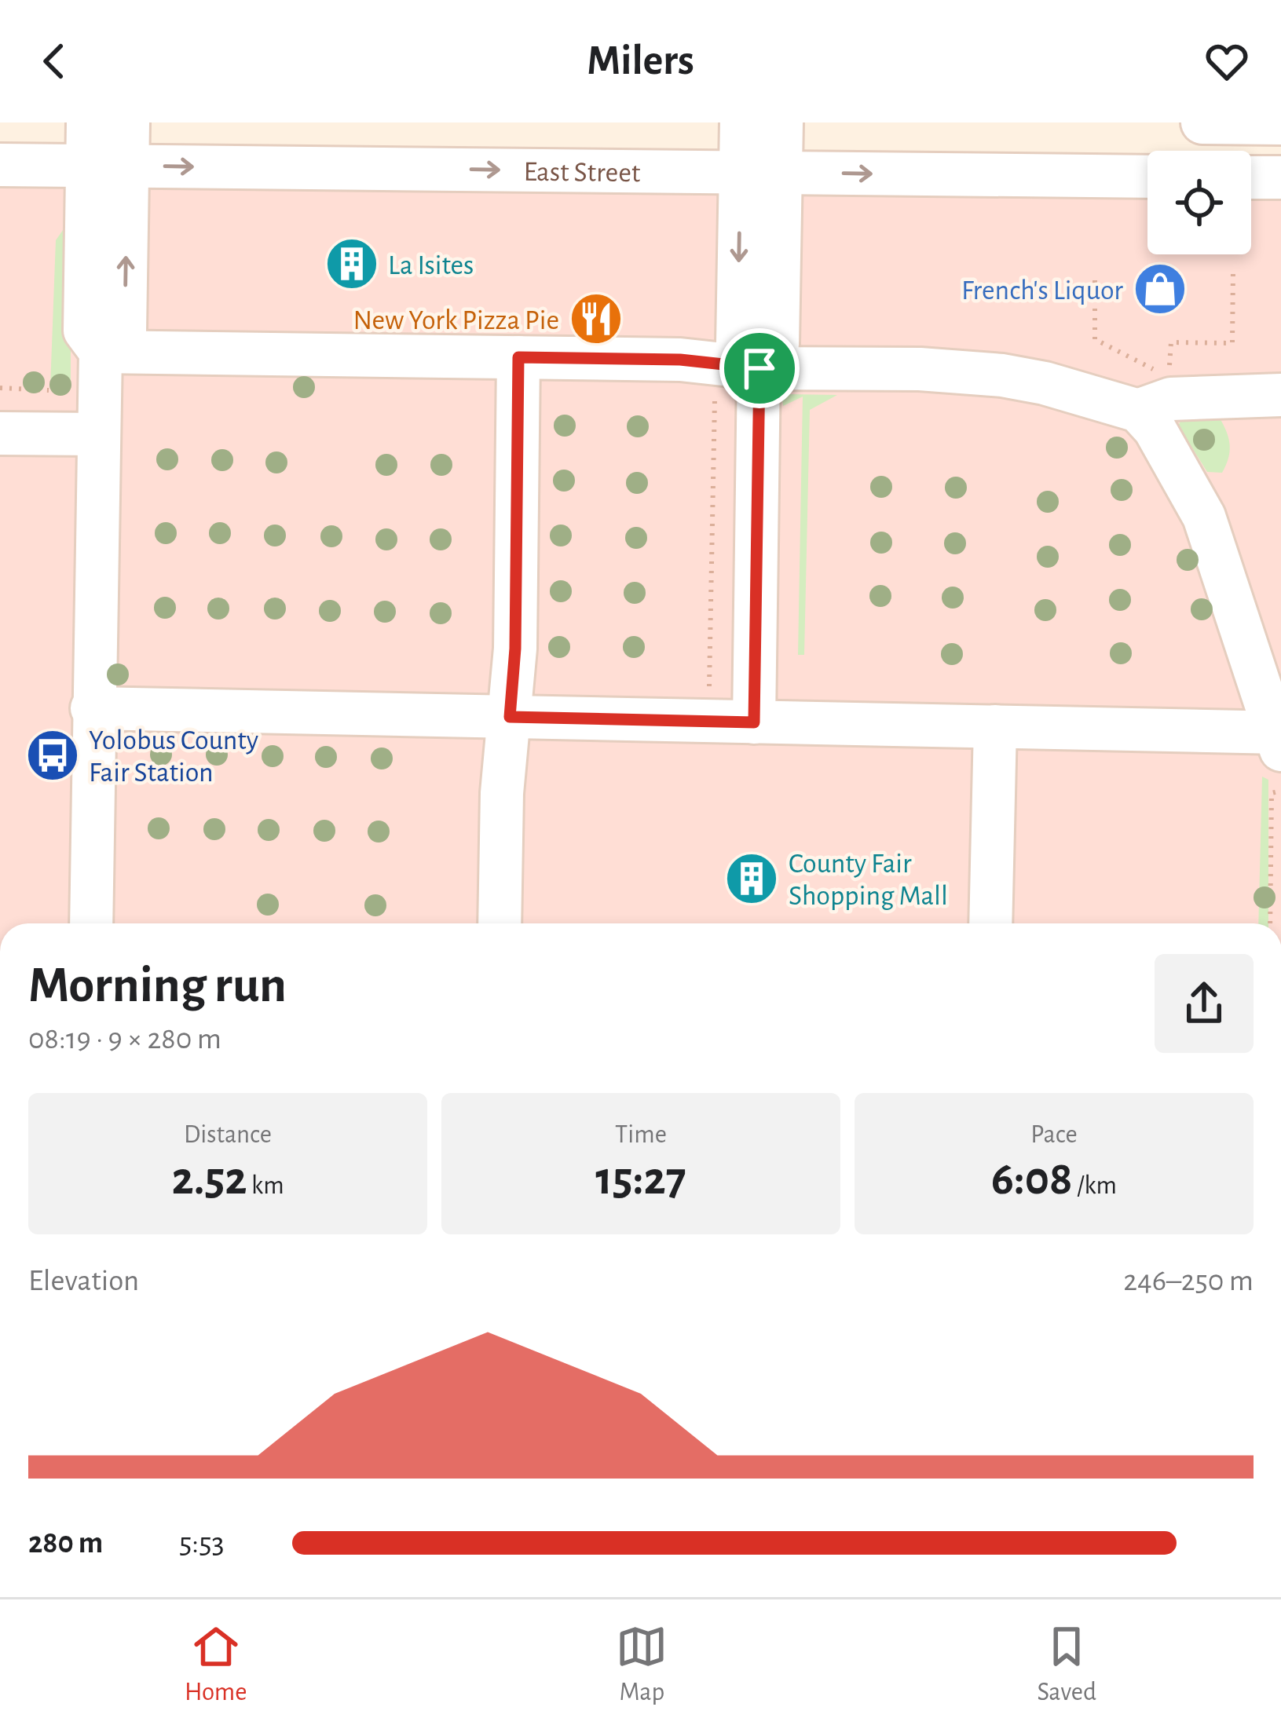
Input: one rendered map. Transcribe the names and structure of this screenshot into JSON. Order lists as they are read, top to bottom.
{
  "streets": {
    "street": ["East Street"]
  },
  "places": {
    "building": ["La Isites", "County Fair Shopping Mall"],
    "shop": ["French's Liquor"],
    "restaurant": ["New York Pizza Pie"],
    "bus stop": ["Yolobus County Fair Station"]
  },
  "page": {
    "header": "Milers",
    "heading": ["Morning run", "08:19 · 9 × 280 m"],
    "stats": [
      ["Distance", "2.52 km"],
      ["Time", "15:27"],
      ["Pace", "6:08 /km"]
    ],
    "chart": ["Elevation", "246–250 m"],
    "list": [
      {
        "name": "280 m",
        "note": "5:53"
      }
    ],
    "tabs": ["Home", "Map", "Saved"]
  }
}
